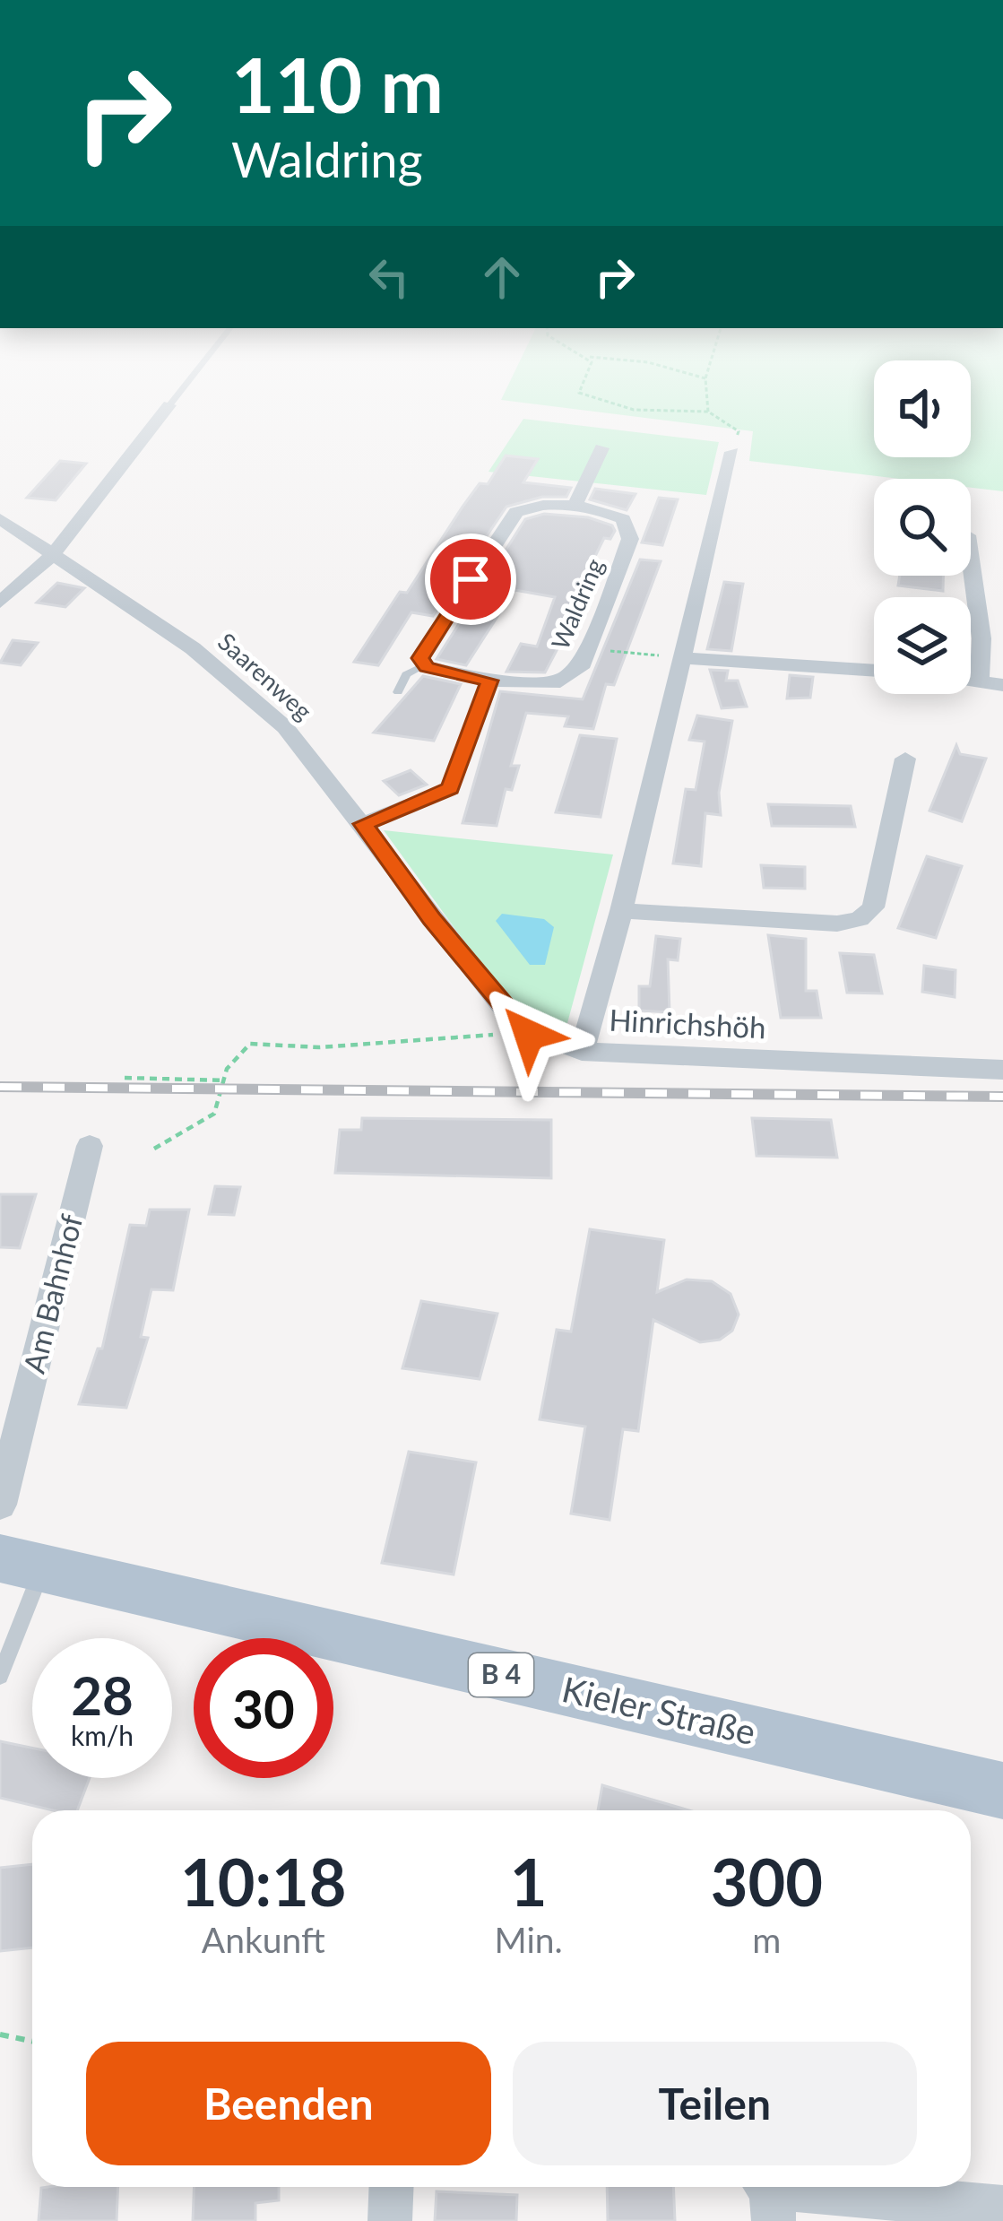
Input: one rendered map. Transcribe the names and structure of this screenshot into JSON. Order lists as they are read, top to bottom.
{
  "streets": {
    "main road": ["B 4", "Kieler Straße"],
    "street": [
      "Waldring",
      "Saarenweg",
      "Hinrichshöh",
      "Am Bahnhof"
    ]
  },
  "page": {
    "turn": ["110 m", "Waldring"],
    "speed": "28 km/h",
    "limit": "30",
    "eta": [
      "10:18",
      "Ankunft",
      "1",
      "Min.",
      "300",
      "m"
    ],
    "buttons": ["Beenden", "Teilen"]
  }
}
